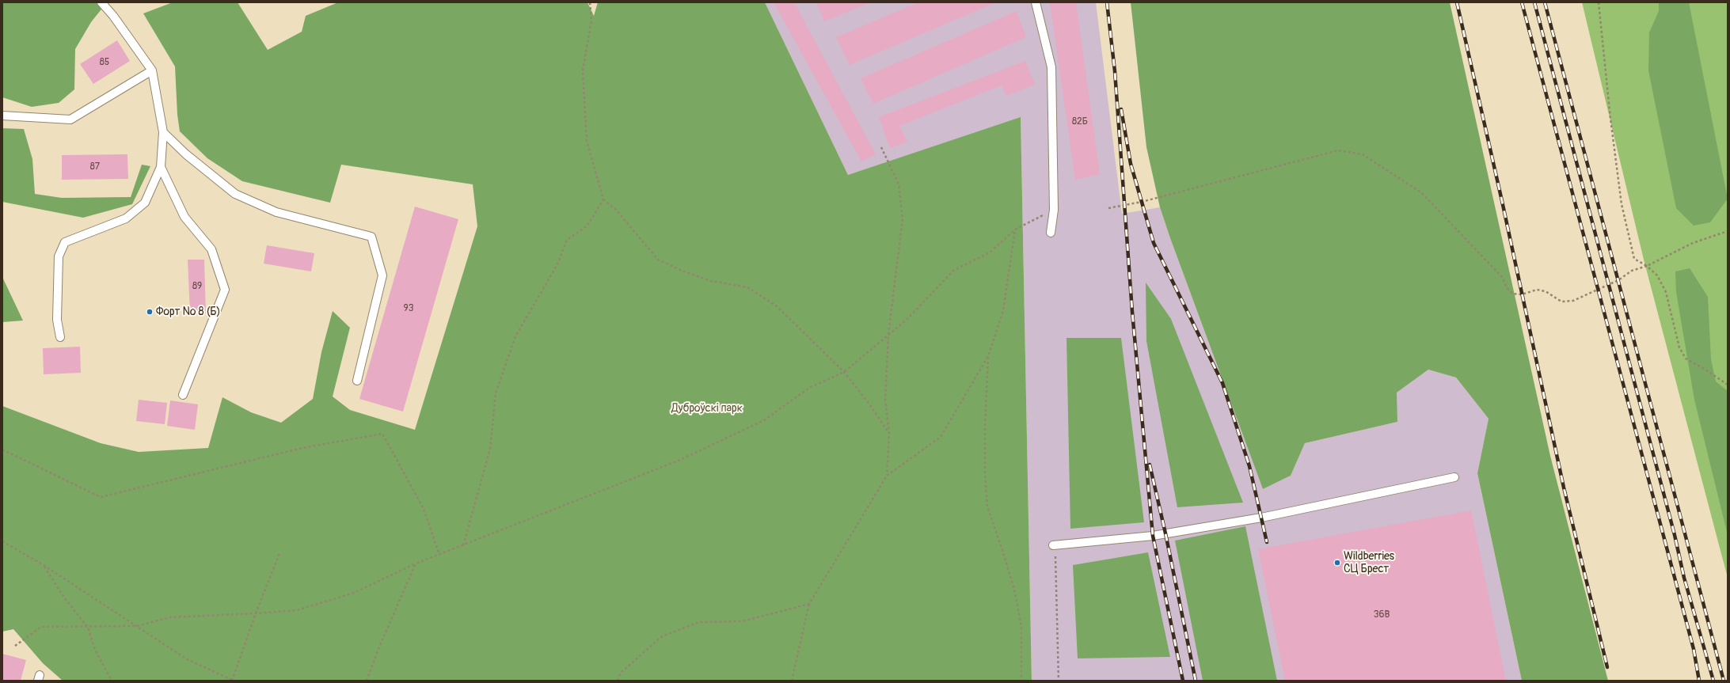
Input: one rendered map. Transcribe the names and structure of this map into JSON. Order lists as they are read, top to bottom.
{
  "parks": ["Дуброўскі парк"],
  "places": ["Форт № 8 (Б)", "Wildberries СЦ Брест"],
  "house_numbers": [
    "85",
    "82Б",
    "87",
    "89",
    "93",
    "36В"
  ]
}
